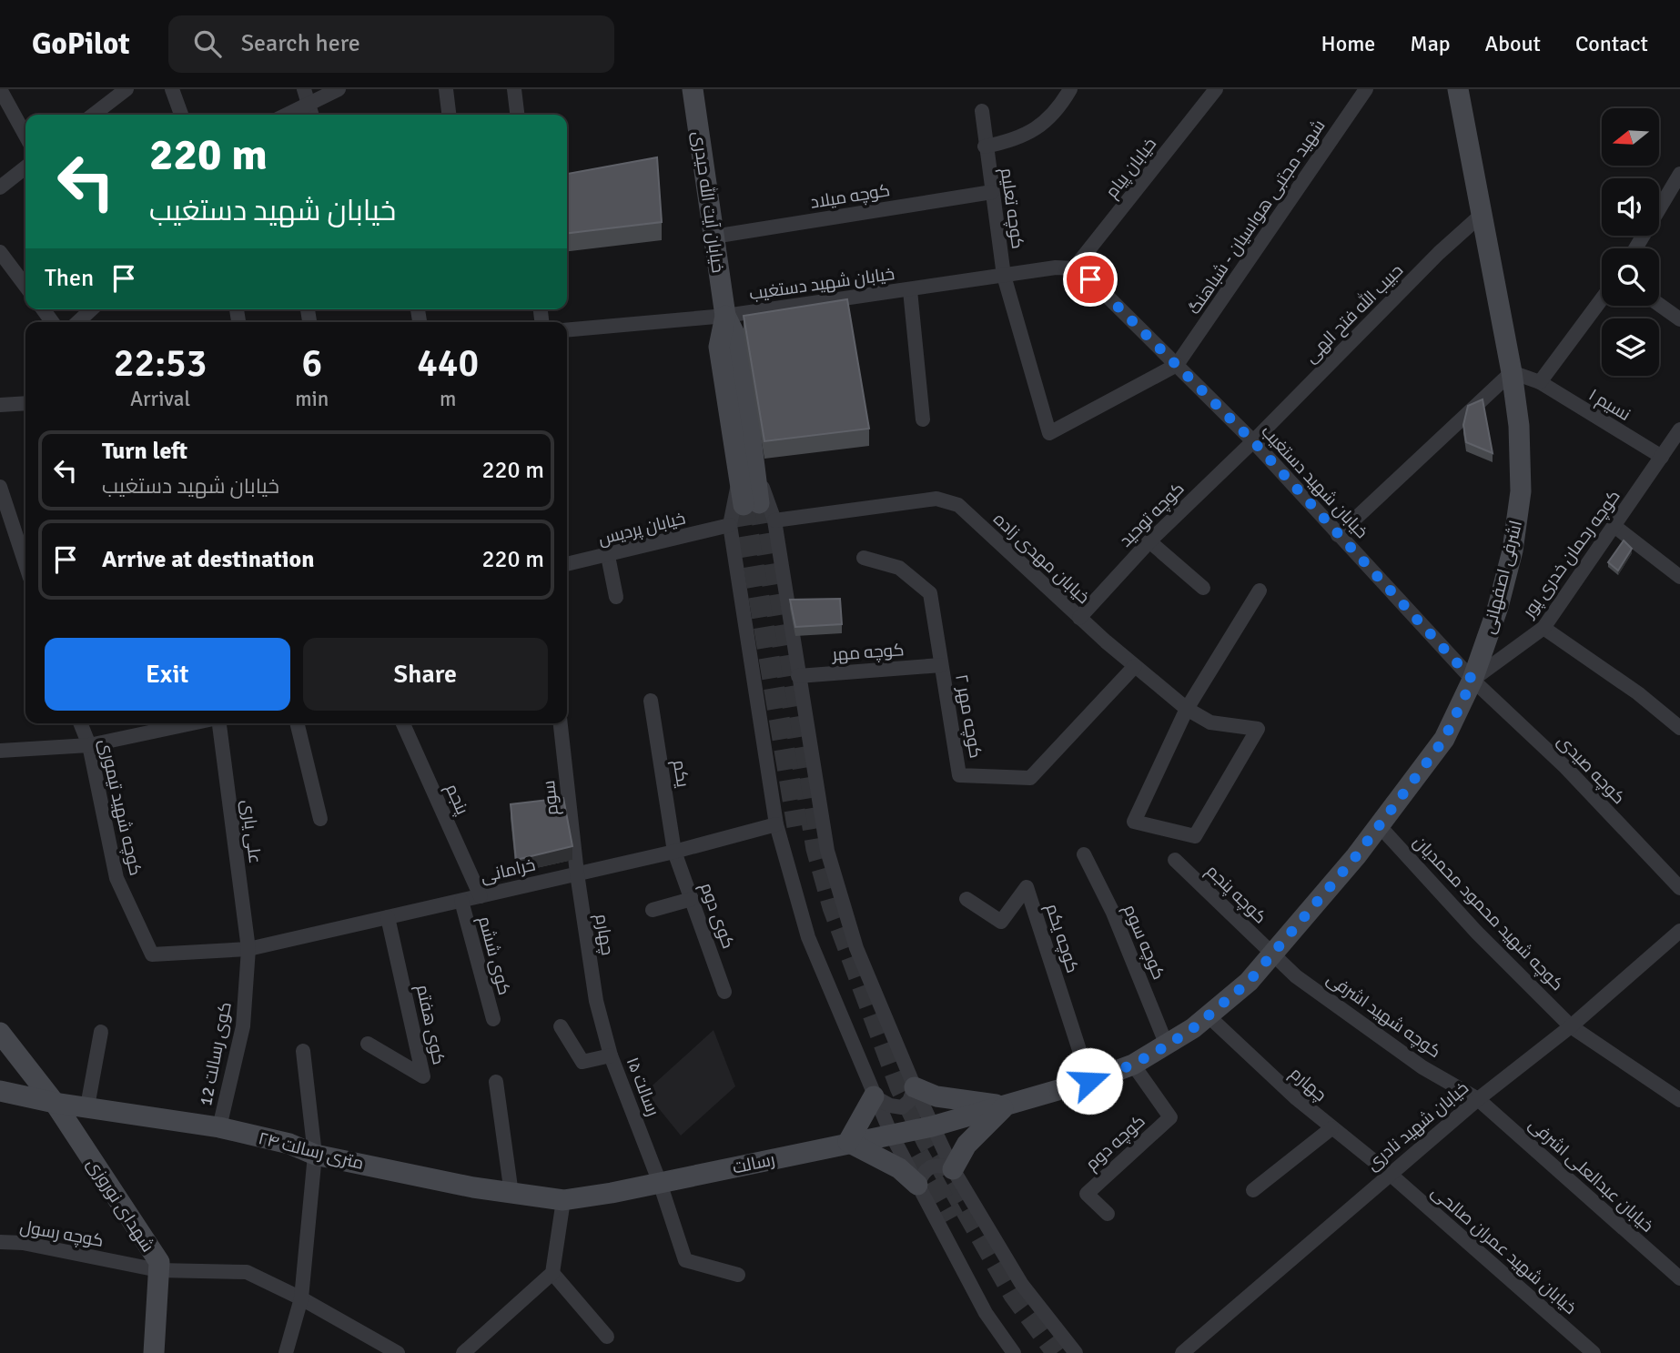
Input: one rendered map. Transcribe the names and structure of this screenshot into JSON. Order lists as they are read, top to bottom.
{
  "streets": {
    "main road": [
      "خیابان آیت الله حیدری",
      "اشرفی اصفهانی",
      "۲۴ متری رسالت",
      "رسالت",
      "شهدای نوروزی"
    ],
    "street": [
      "خیابان پیام",
      "کوچه میلاد",
      "کوچه تعلیم",
      "شهید مجتبی هواسیان - شباهنگ",
      "خیابان شهید دستغیب",
      "حبیب الله فتح الهی",
      "نسیم ۱",
      "کوچه توحید",
      "خیابان پردیس",
      "کوچه رحمان خدری پور",
      "خیابان مهدی زاده",
      "کوچه مهر",
      "کوچه مهر ۲",
      "کوچه صیدی",
      "یکم",
      "سوم",
      "پنجم",
      "کوچه شهید تیموری",
      "علی یاری",
      "خرامانی",
      "کوچه پنجم",
      "کوچه شهید محمود محمدیان",
      "کوی دوم",
      "چهارم",
      "کوچه یکم",
      "کوچه سوم",
      "کوی ششم",
      "کوچه شهید اشرفی",
      "کوی هفتم",
      "کوی رسالت 12",
      "رسالت ۱۵",
      "خیابان شهید نادری",
      "کوچه دوم",
      "خیابان عبدالعلی اشرفی",
      "کوچه رسول",
      "خیابان شهید عمران صالحی"
    ]
  },
  "crossings": [
    ["خیابان پیام", "خیابان شهید دستغیب"],
    ["کوچه میلاد", "خیابان آیت الله حیدری"],
    ["کوچه میلاد", "کوچه تعلیم"],
    ["خیابان آیت الله حیدری", "خیابان شهید دستغیب"],
    ["کوچه تعلیم", "شهید مجتبی هواسیان - شباهنگ"],
    ["کوچه تعلیم", "خیابان شهید دستغیب"],
    ["شهید مجتبی هواسیان - شباهنگ", "خیابان شهید دستغیب"],
    ["خیابان شهید دستغیب", "حبیب الله فتح الهی"],
    ["خیابان شهید دستغیب", "کوچه توحید"],
    ["خیابان شهید دستغیب", "کوچه رحمان خدری پور"],
    ["خیابان شهید دستغیب", "اشرفی اصفهانی"],
    ["خیابان شهید دستغیب", "کوچه صیدی"],
    ["حبیب الله فتح الهی", "کوچه توحید"],
    ["حبیب الله فتح الهی", "اشرفی اصفهانی"],
    ["نسیم ۱", "کوچه رحمان خدری پور"],
    ["نسیم ۱", "اشرفی اصفهانی"],
    ["کوچه توحید", "خیابان مهدی زاده"],
    ["کوچه رحمان خدری پور", "اشرفی اصفهانی"],
    ["کوچه رحمان خدری پور", "کوچه صیدی"],
    ["خیابان مهدی زاده", "کوچه مهر ۲"],
    ["اشرفی اصفهانی", "کوچه صیدی"],
    ["اشرفی اصفهانی", "کوچه پنجم"],
    ["اشرفی اصفهانی", "کوچه شهید محمود محمدیان"],
    ["اشرفی اصفهانی", "چهارم"],
    ["اشرفی اصفهانی", "کوچه یکم"],
    ["اشرفی اصفهانی", "کوچه سوم"],
    ["اشرفی اصفهانی", "کوچه شهید اشرفی"],
    ["اشرفی اصفهانی", "کوچه دوم"],
    ["اشرفی اصفهانی", "رسالت"],
    ["کوچه مهر", "کوچه مهر ۲"],
    ["یکم", "خرامانی"],
    ["یکم", "کوی دوم"],
    ["سوم", "خرامانی"],
    ["سوم", "چهارم"],
    ["پنجم", "خرامانی"],
    ["کوچه شهید تیموری", "علی یاری"],
    ["کوچه شهید تیموری", "خرامانی"],
    ["کوچه شهید تیموری", "کوی رسالت 12"],
    ["علی یاری", "خرامانی"],
    ["علی یاری", "کوی رسالت 12"],
    ["خرامانی", "کوی دوم"],
    ["خرامانی", "چهارم"],
    ["خرامانی", "کوی ششم"],
    ["خرامانی", "کوی هفتم"],
    ["خرامانی", "کوی رسالت 12"],
    ["کوچه پنجم", "کوچه شهید اشرفی"],
    ["کوچه شهید محمود محمدیان", "خیابان شهید نادری"],
    ["چهارم", "رسالت ۱۵"],
    ["چهارم", "خیابان شهید نادری"],
    ["چهارم", "خیابان شهید عمران صالحی"],
    ["کوچه شهید اشرفی", "خیابان شهید نادری"],
    ["کوچه شهید اشرفی", "خیابان عبدالعلی اشرفی"],
    ["کوی رسالت 12", "۲۴ متری رسالت"],
    ["رسالت ۱۵", "۲۴ متری رسالت"],
    ["رسالت ۱۵", "رسالت"],
    ["خیابان شهید نادری", "خیابان عبدالعلی اشرفی"],
    ["خیابان شهید نادری", "خیابان شهید عمران صالحی"],
    ["۲۴ متری رسالت", "رسالت"],
    ["۲۴ متری رسالت", "شهدای نوروزی"],
    ["شهدای نوروزی", "کوچه رسول"]
  ],
  "north": "left",
  "page": {
    "header": "GoPilot",
    "search": "Search here",
    "nav": [
      "Home",
      "Map",
      "About",
      "Contact"
    ],
    "turn": ["220 m", "خیابان شهید دستغیب"],
    "then": "Then",
    "eta": [
      "22:53",
      "Arrival",
      "6",
      "min",
      "440",
      "m"
    ],
    "list": [
      {
        "name": "Turn left",
        "note": "خیابان شهید دستغیب",
        "value": "220 m"
      },
      {
        "name": "Arrive at destination",
        "value": "220 m"
      }
    ],
    "buttons": ["Exit", "Share"]
  }
}
